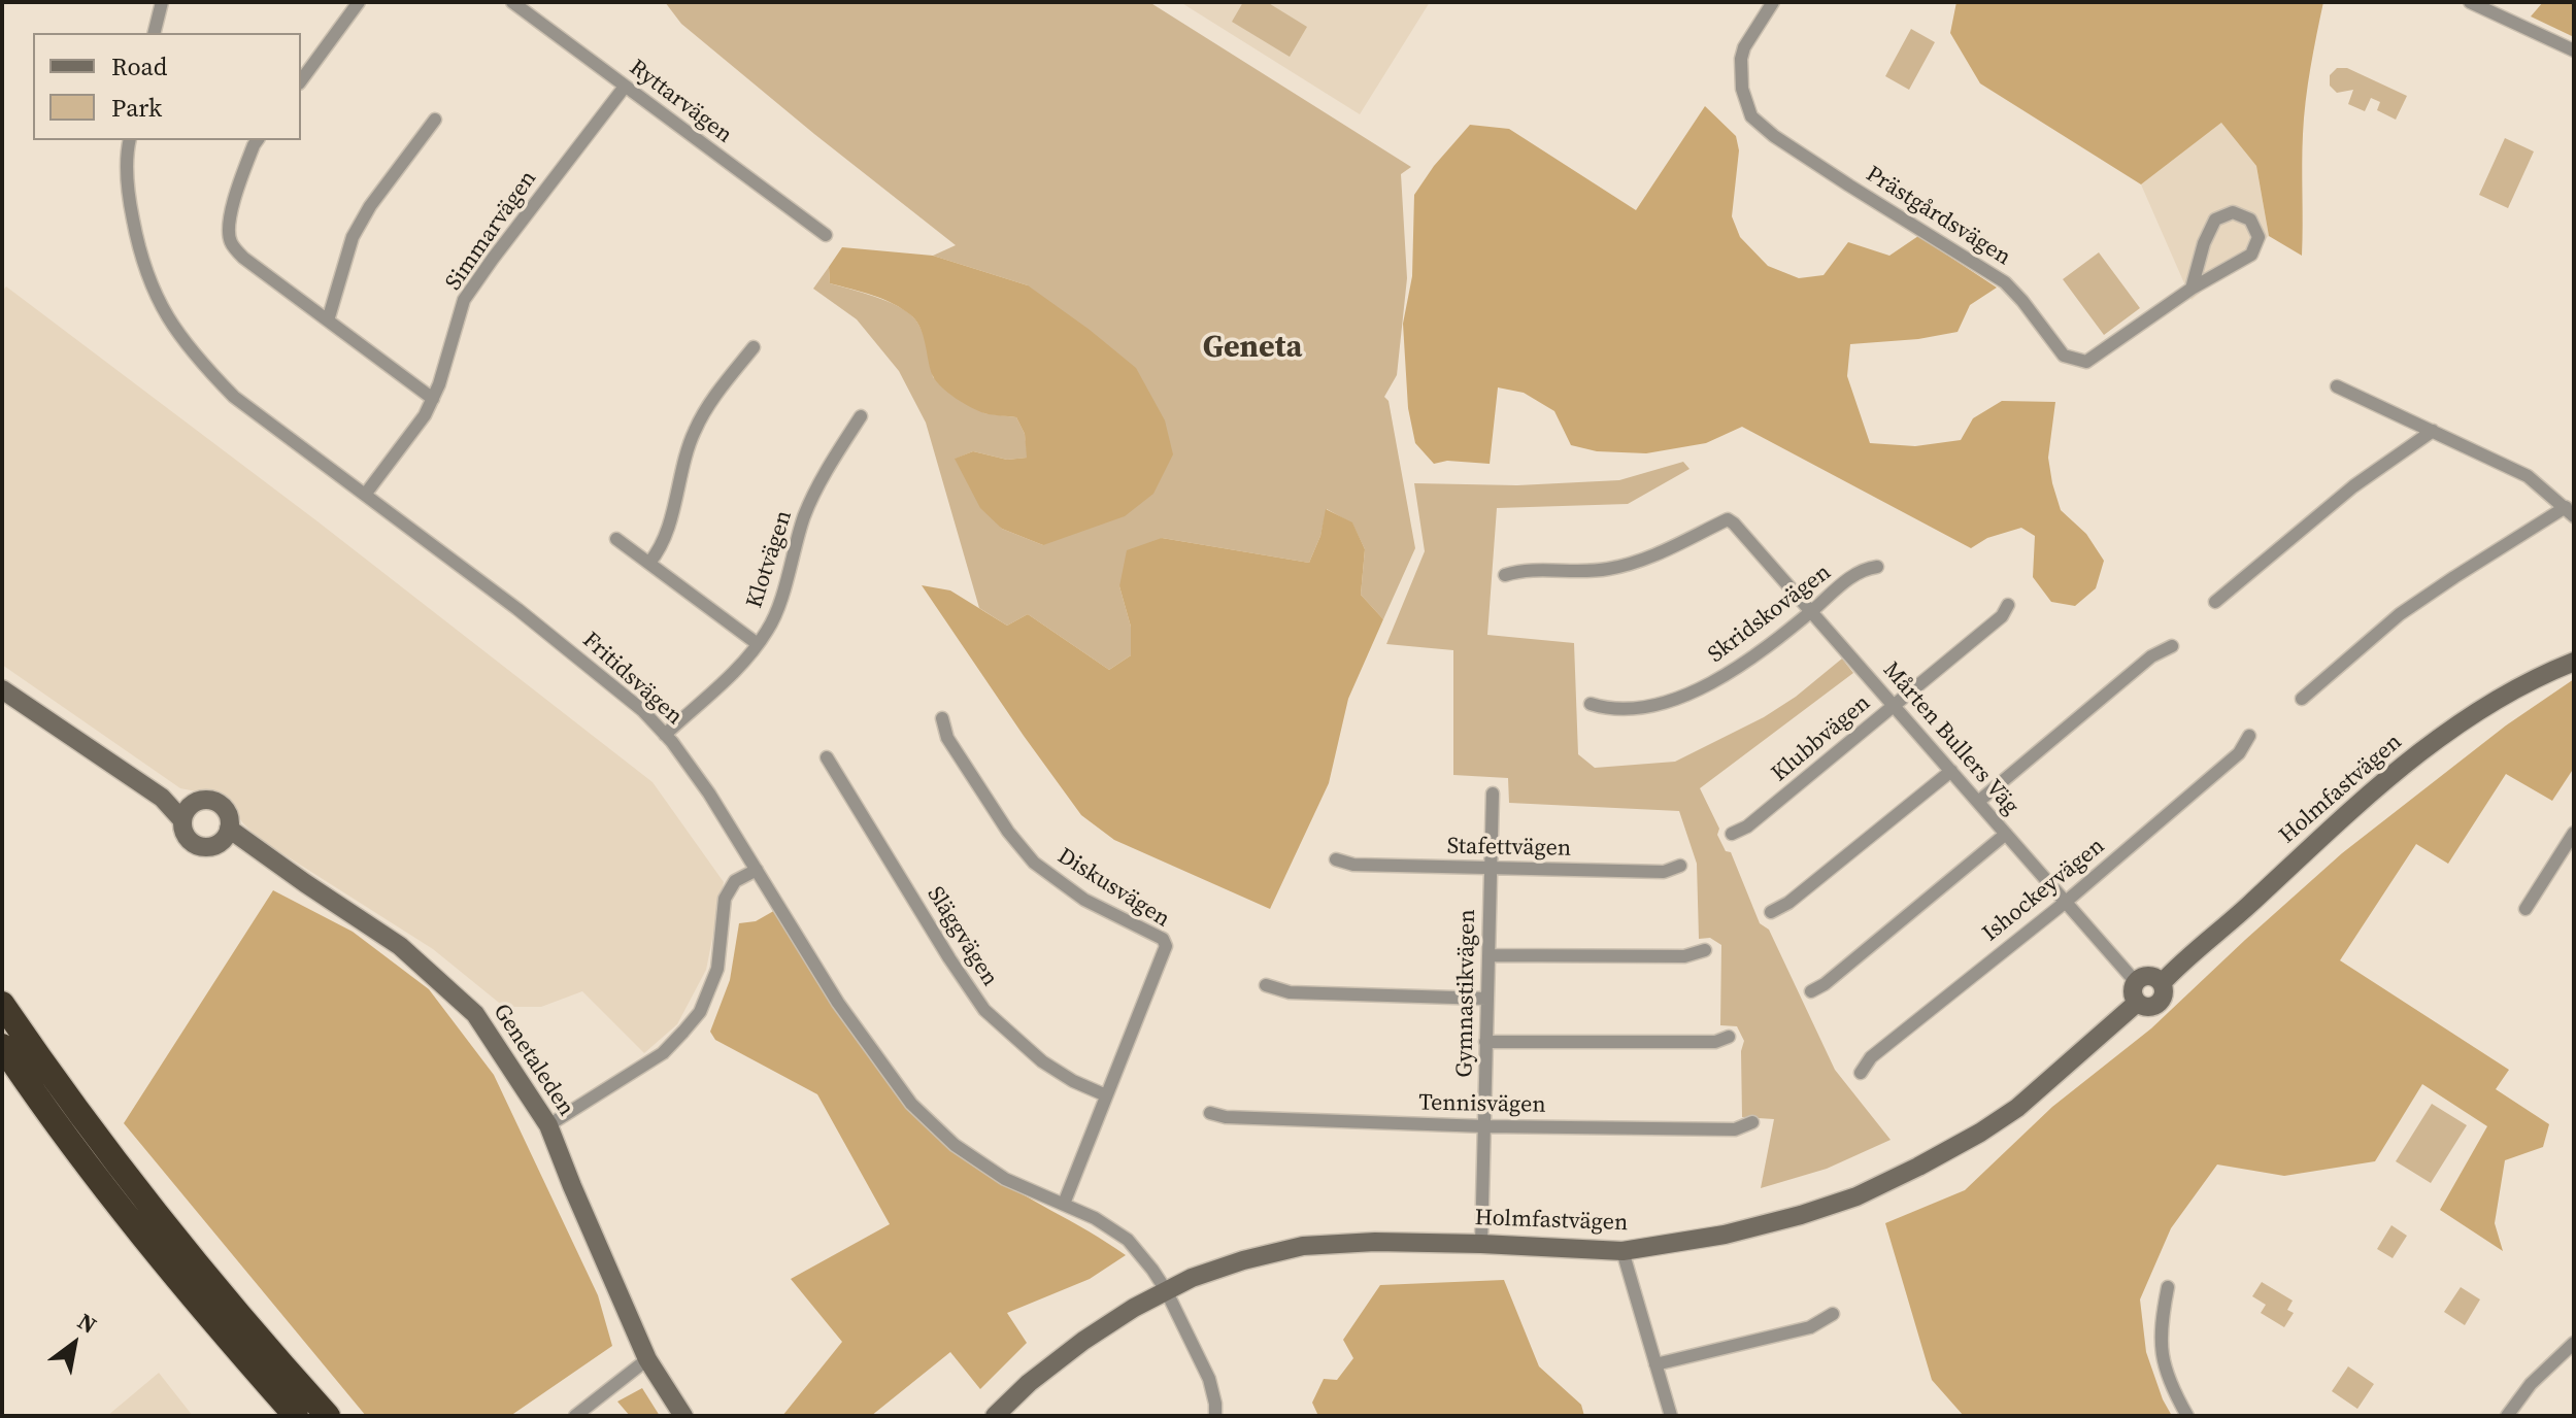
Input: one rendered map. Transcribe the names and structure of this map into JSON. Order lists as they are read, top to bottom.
{
  "streets": {
    "street": [
      "Ryttarvägen",
      "Prästgårdsvägen",
      "Simmarvägen",
      "Klotvägen",
      "Skridskovägen",
      "Fritidsvägen",
      "Klubbvägen",
      "Mårten Bullers Väg",
      "Holmfastvägen",
      "Stafettvägen",
      "Diskusvägen",
      "Ishockeyvägen",
      "Släggvägen",
      "Gymnastikvägen",
      "Genetaleden",
      "Tennisvägen"
    ]
  },
  "crossings": [
    ["Ryttarvägen", "Simmarvägen"],
    ["Simmarvägen", "Fritidsvägen"],
    ["Klotvägen", "Fritidsvägen"],
    ["Skridskovägen", "Mårten Bullers Väg"],
    ["Fritidsvägen", "Holmfastvägen"],
    ["Fritidsvägen", "Diskusvägen"],
    ["Klubbvägen", "Mårten Bullers Väg"],
    ["Mårten Bullers Väg", "Holmfastvägen"],
    ["Mårten Bullers Väg", "Ishockeyvägen"],
    ["Holmfastvägen", "Gymnastikvägen"],
    ["Stafettvägen", "Gymnastikvägen"],
    ["Diskusvägen", "Släggvägen"],
    ["Gymnastikvägen", "Tennisvägen"]
  ],
  "districts": ["Geneta"],
  "legend": ["Road", "Park"],
  "north": "top right"
}
